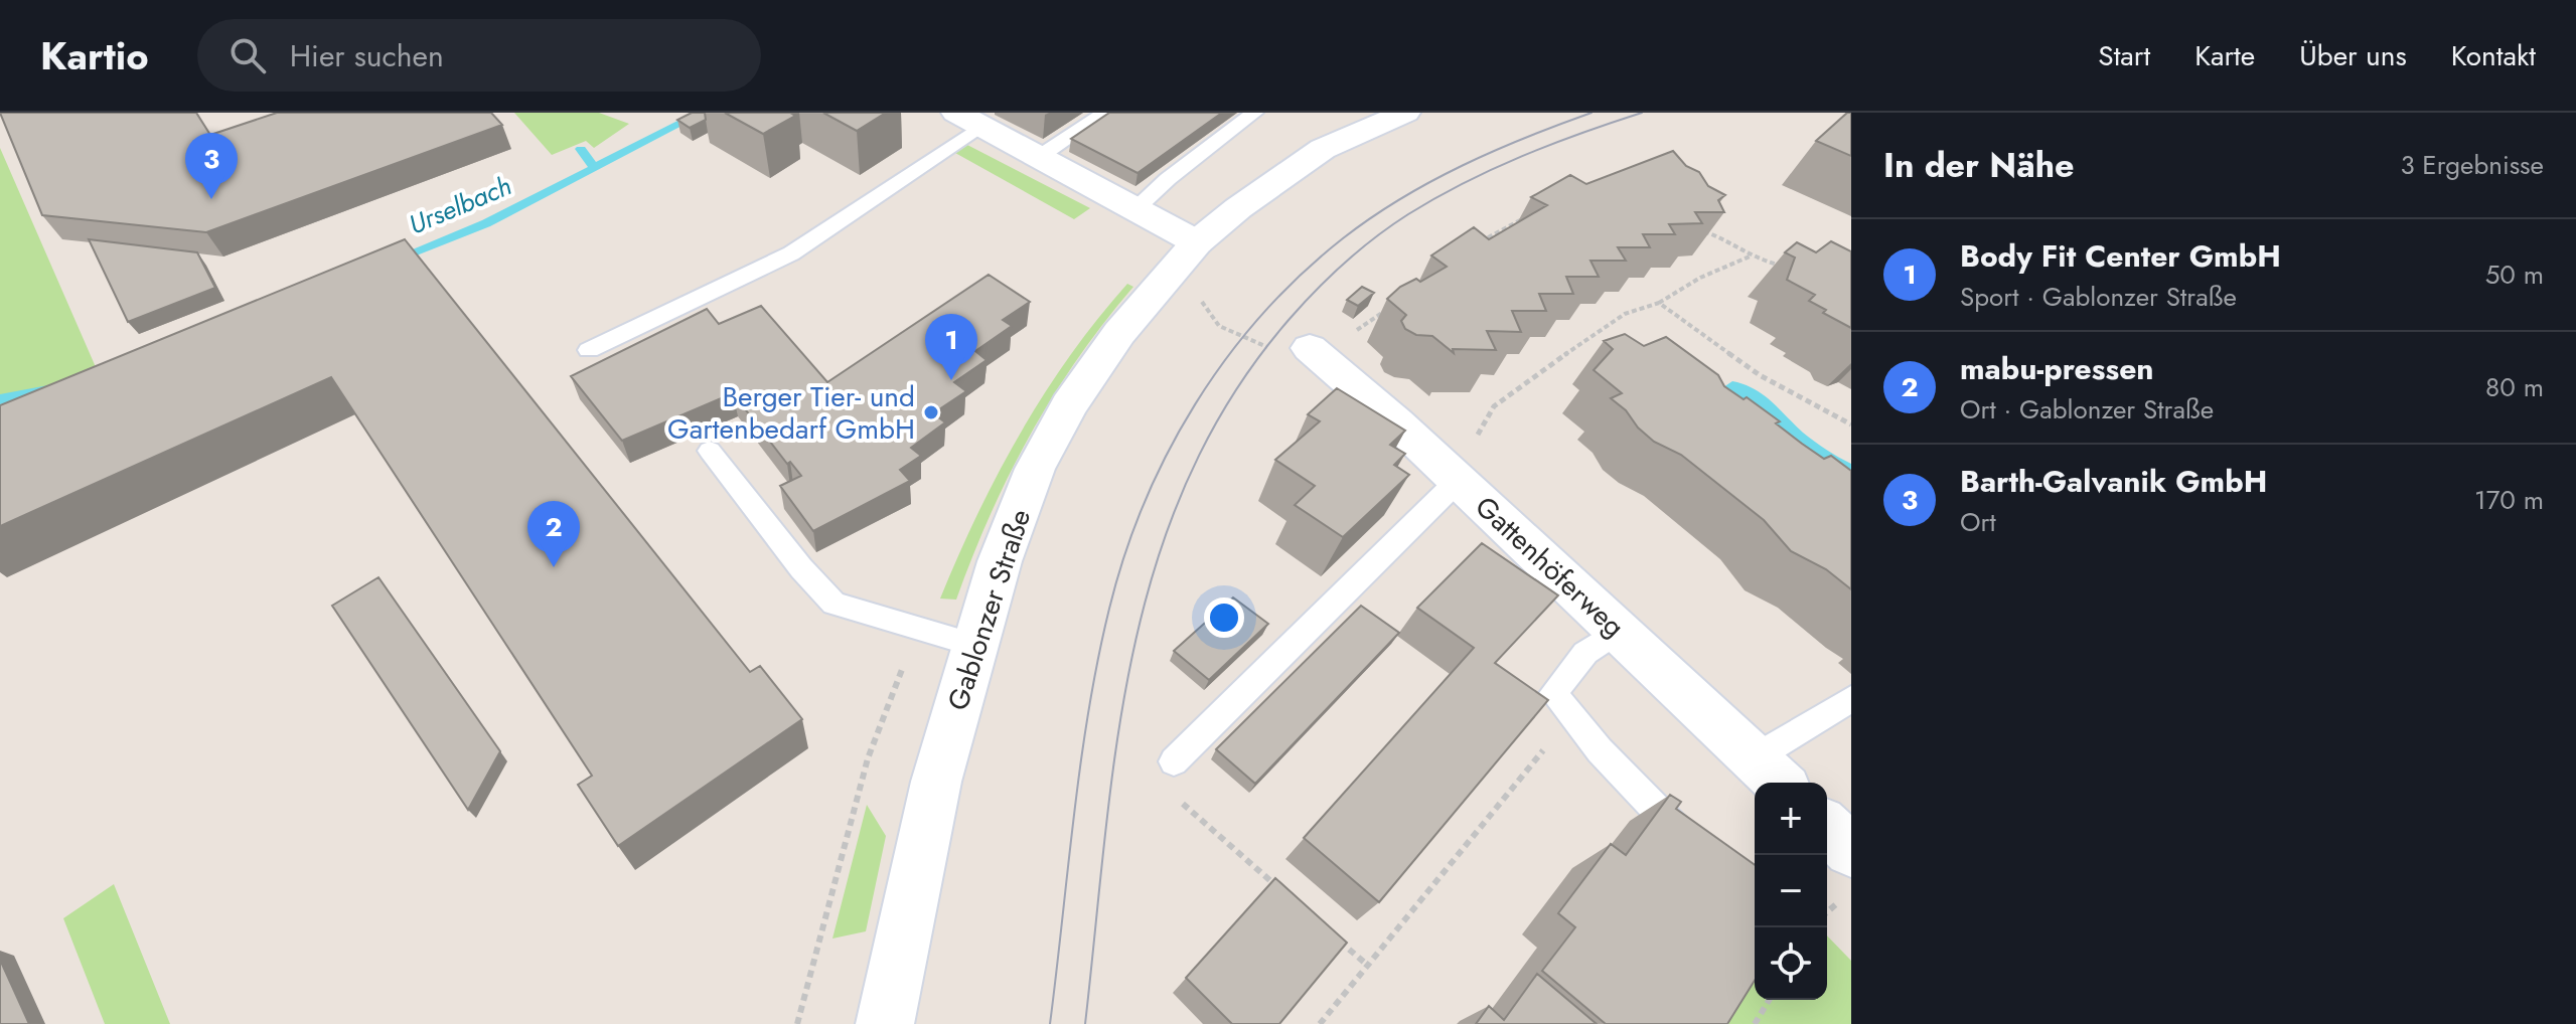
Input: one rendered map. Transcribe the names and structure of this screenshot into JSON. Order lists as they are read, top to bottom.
{
  "streets": {
    "main road": ["Gattenhöferweg", "Gablonzer Straße"]
  },
  "water": ["Urselbach"],
  "places": ["Berger Tier- und Gartenbedarf GmbH"],
  "page": {
    "header": "Kartio",
    "search": "Hier suchen",
    "nav": [
      "Start",
      "Karte",
      "Über uns",
      "Kontakt"
    ],
    "heading": ["In der Nähe", "3 Ergebnisse"],
    "pins": ["3", "1", "2"],
    "list": [
      {
        "mark": "1",
        "name": "Body Fit Center GmbH",
        "note": "Sport · Gablonzer Straße",
        "value": "50 m"
      },
      {
        "mark": "2",
        "name": "mabu-pressen",
        "note": "Ort · Gablonzer Straße",
        "value": "80 m"
      },
      {
        "mark": "3",
        "name": "Barth-Galvanik GmbH",
        "note": "Ort",
        "value": "170 m"
      }
    ],
    "map_buttons": ["+", "−"]
  }
}
